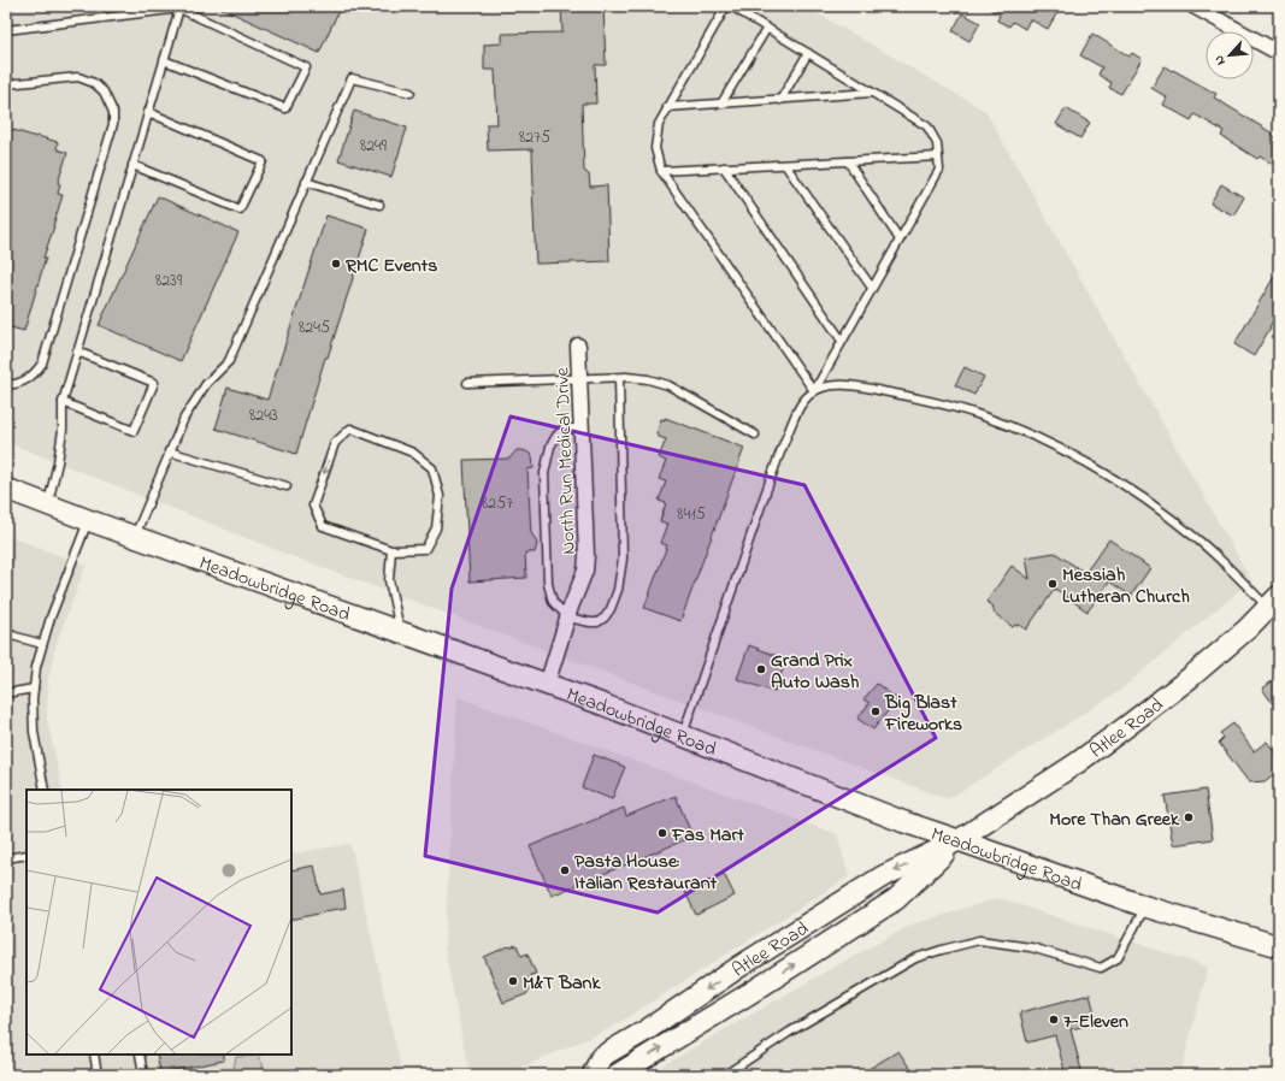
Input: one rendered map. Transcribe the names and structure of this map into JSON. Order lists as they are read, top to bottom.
{
  "streets": {
    "main road": ["Meadowbridge Road", "Atlee Road"],
    "street": ["North Run Medical Drive"]
  },
  "crossings": [
    ["North Run Medical Drive", "Meadowbridge Road"],
    ["Meadowbridge Road", "Atlee Road"]
  ],
  "places": [
    "RMC Events",
    "Messiah Lutheran Church",
    "Grand Prix Auto Wash",
    "Big Blast Fireworks",
    "More Than Greek",
    "Fas Mart",
    "Pasta House: Italian Restaurant",
    "M&T Bank",
    "7-Eleven"
  ],
  "house_numbers": [
    "8275",
    "8249",
    "8239",
    "8245",
    "8243",
    "8257",
    "8415"
  ],
  "north": "bottom left"
}
